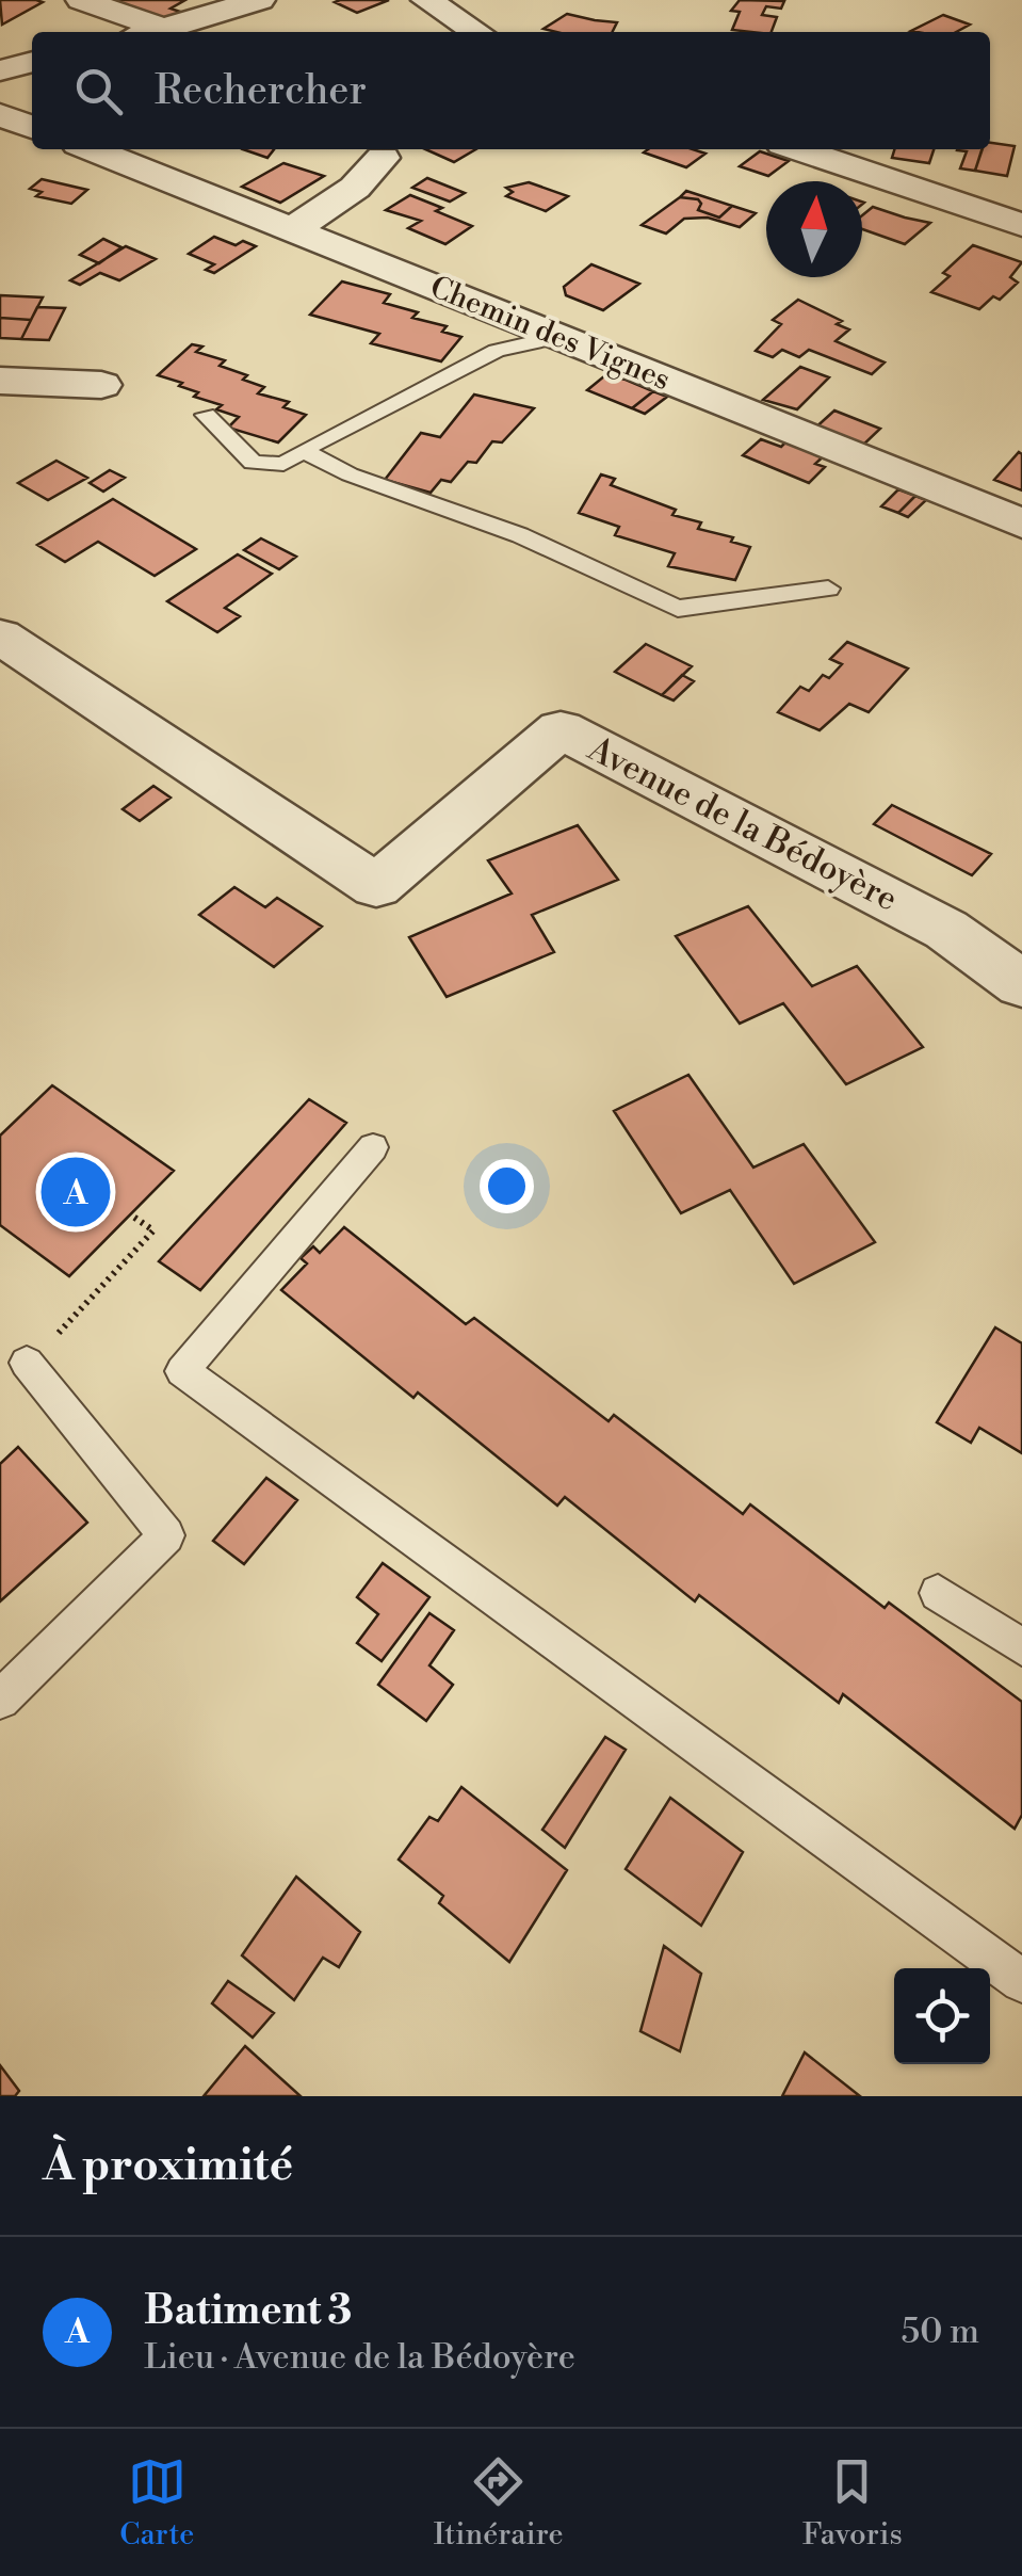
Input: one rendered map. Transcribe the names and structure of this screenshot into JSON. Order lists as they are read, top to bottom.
{
  "streets": {
    "street": ["Chemin des Vignes", "Avenue de la Bédoyère"]
  },
  "north": "top",
  "page": {
    "search": "Rechercher",
    "pins": "A",
    "heading": "À proximité",
    "list": [
      {
        "mark": "A",
        "name": "Batiment 3",
        "note": "Lieu · Avenue de la Bédoyère",
        "value": "50 m"
      }
    ],
    "nav": ["Carte", "Itinéraire", "Favoris"]
  }
}
